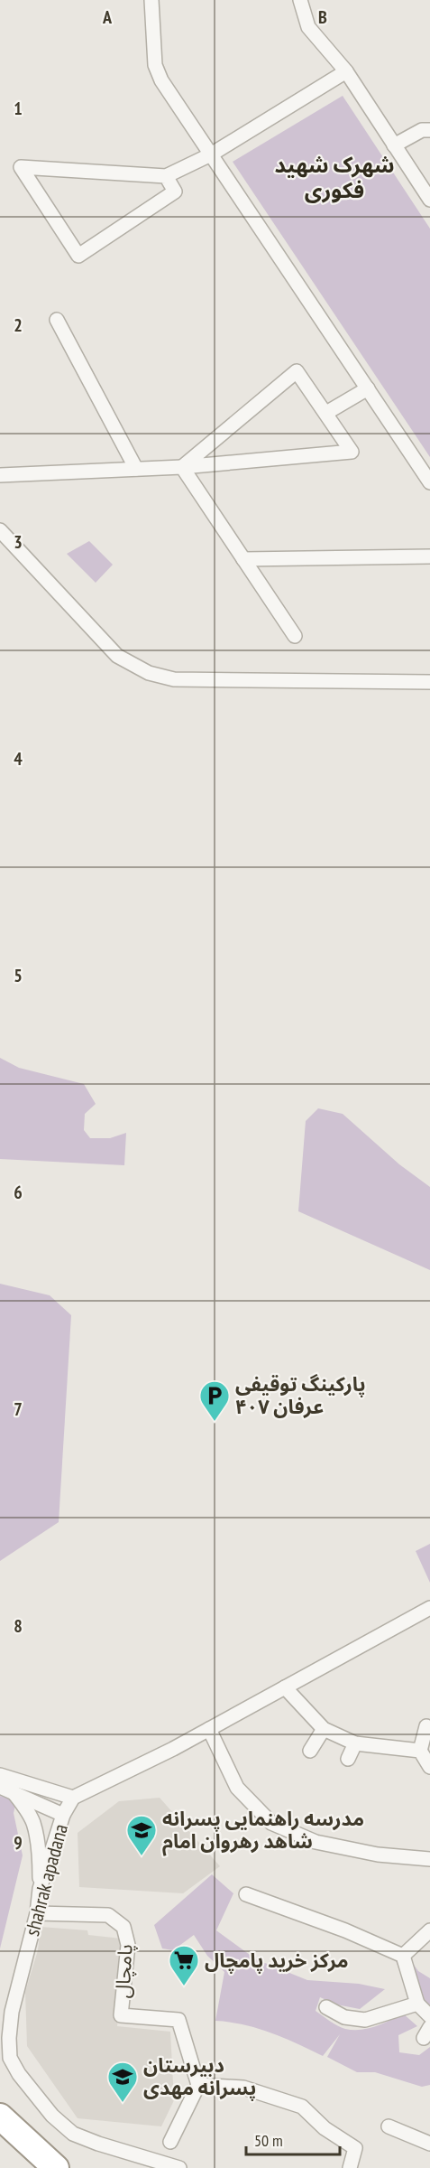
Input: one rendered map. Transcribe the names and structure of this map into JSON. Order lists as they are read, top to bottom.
{
  "streets": {
    "street": ["shahrak apadana", "پامچال"]
  },
  "crossings": [
    ["shahrak apadana", "پامچال"]
  ],
  "districts": ["شهرک شهید فکوری"],
  "places": {
    "parking": ["پارکینگ توقیفی عرفان ۴۰۷"],
    "school or university": ["مدرسه راهنمایی پسرانه شاهد رهروان امام", "دبیرستان پسرانه مهدی"],
    "supermarket": ["مرکز خرید پامچال"]
  },
  "scale_bar": "50 m",
  "grid": {
    "columns": ["A", "B"],
    "rows": [
      "1",
      "2",
      "3",
      "4",
      "5",
      "6",
      "7",
      "8",
      "9"
    ]
  }
}
